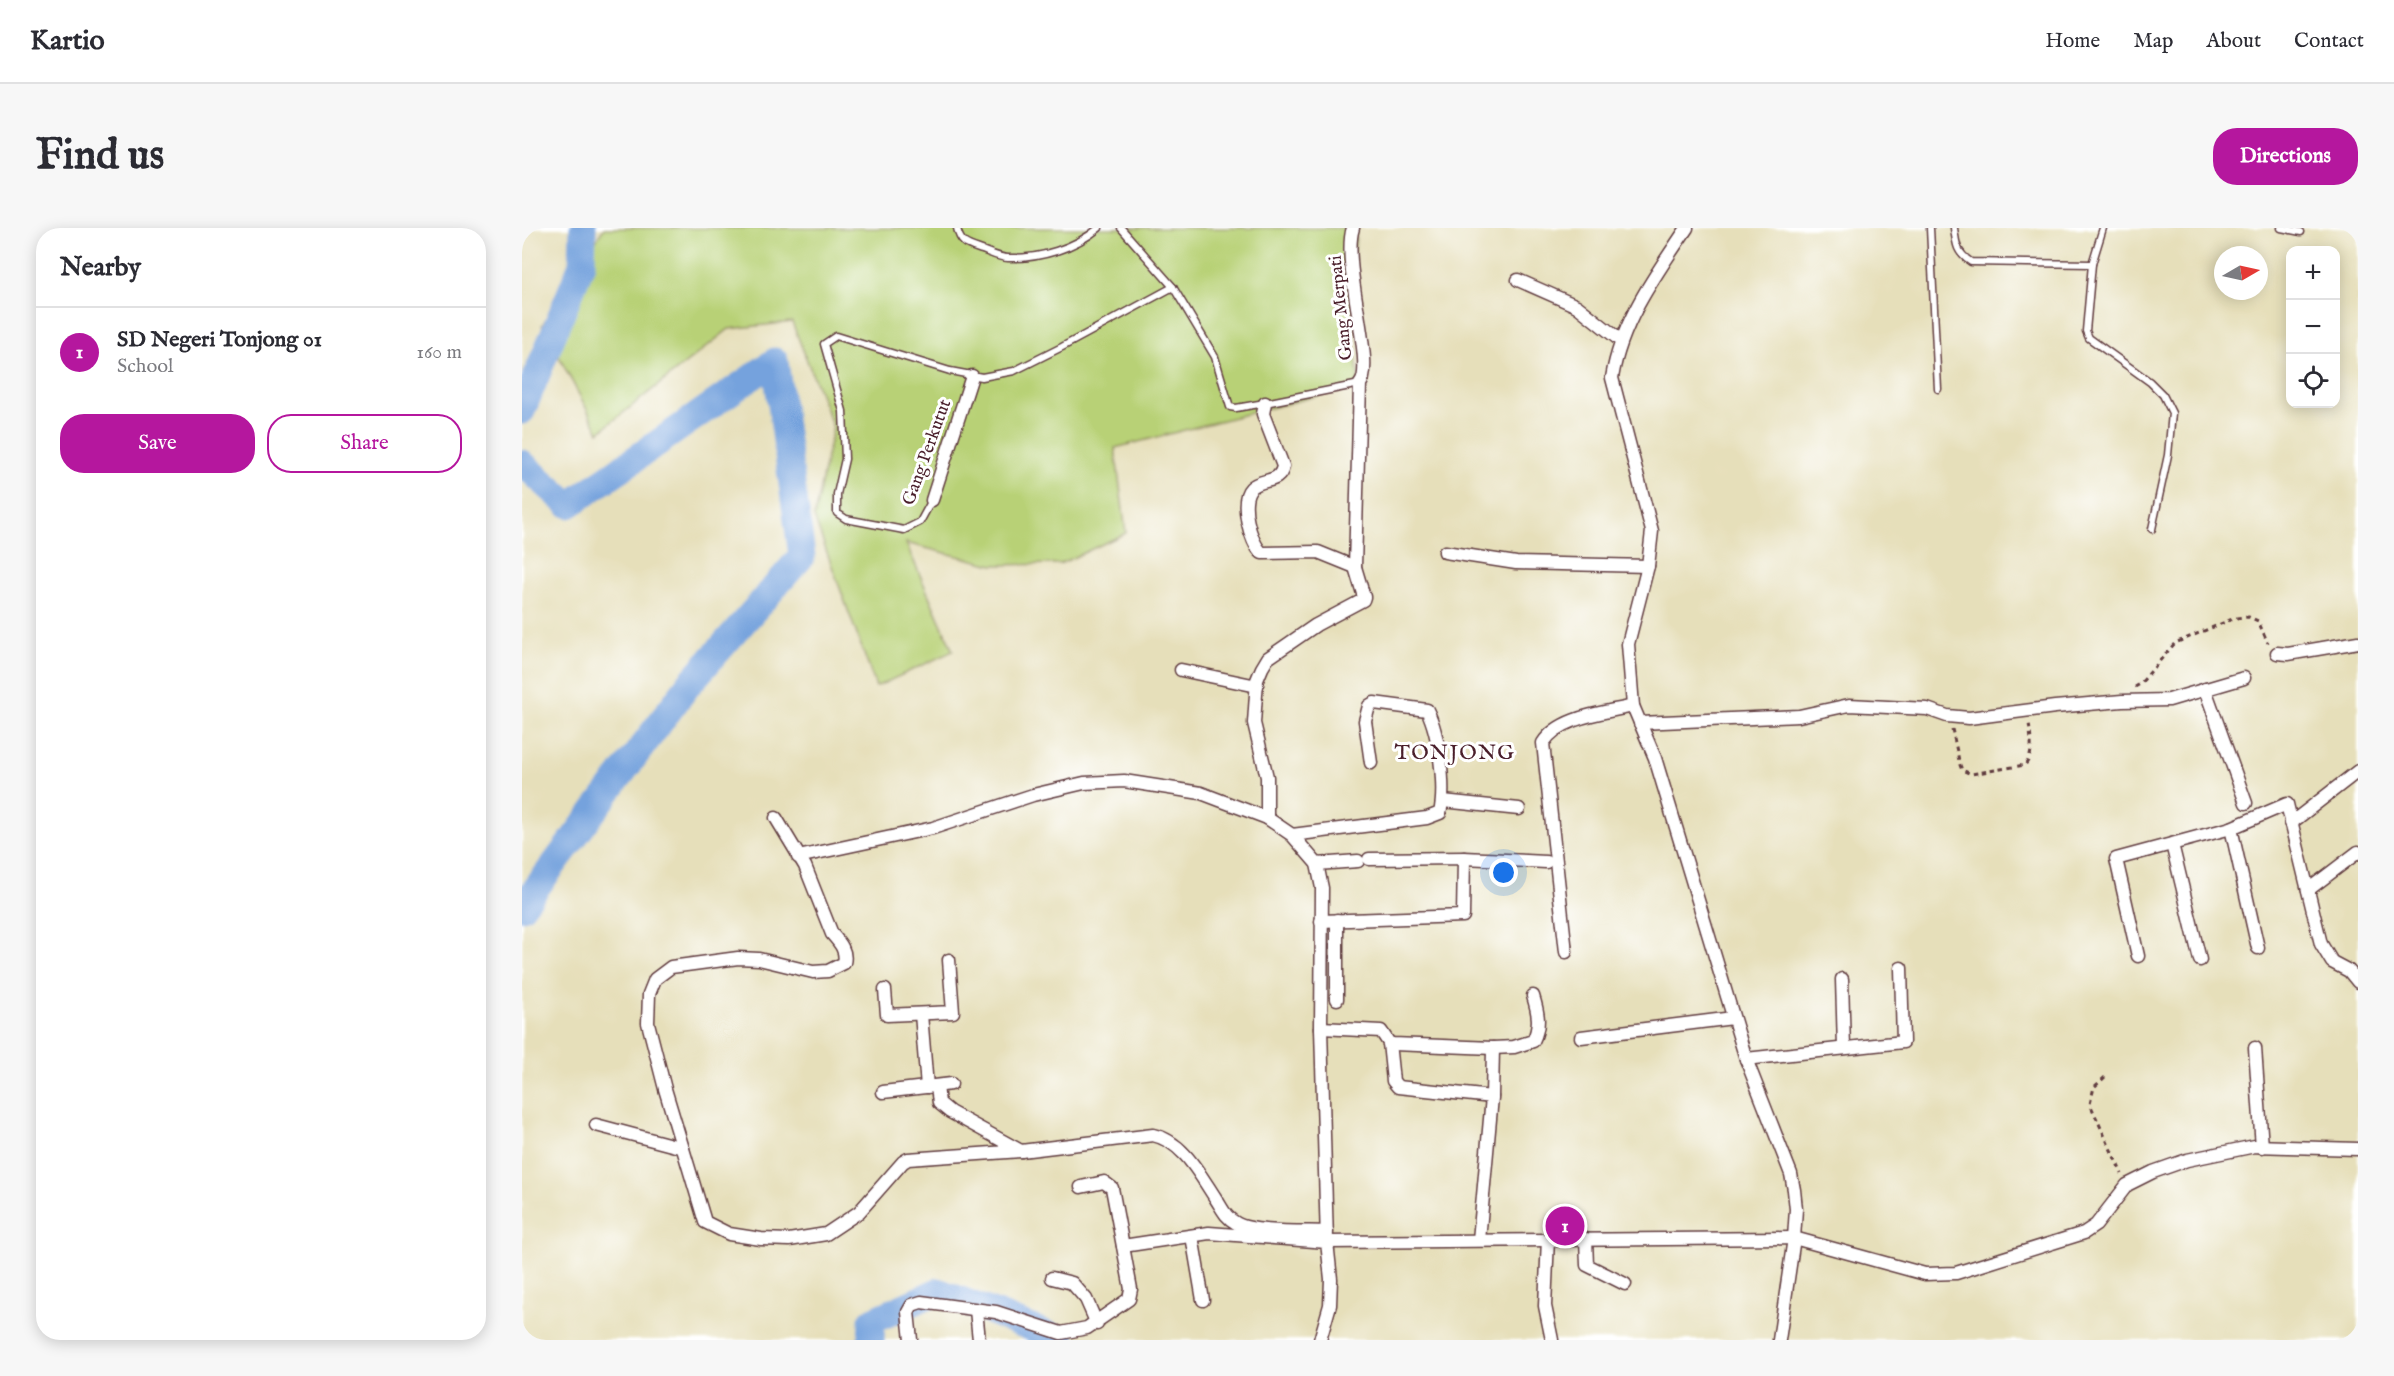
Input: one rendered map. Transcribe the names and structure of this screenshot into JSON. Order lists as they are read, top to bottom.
{
  "streets": {
    "street": ["Gang Merpati", "Gang Perkutut"]
  },
  "districts": ["TONJONG"],
  "north": "right",
  "page": {
    "header": "Kartio",
    "nav": [
      "Home",
      "Map",
      "About",
      "Contact"
    ],
    "buttons": [
      "Directions",
      ["Save", "Share"]
    ],
    "title": "Find us",
    "heading": "Nearby",
    "map_buttons": ["+", "−"],
    "list": [
      {
        "mark": "1",
        "name": "SD Negeri Tonjong 01",
        "note": "School",
        "value": "160 m"
      }
    ],
    "pins": "1"
  }
}
